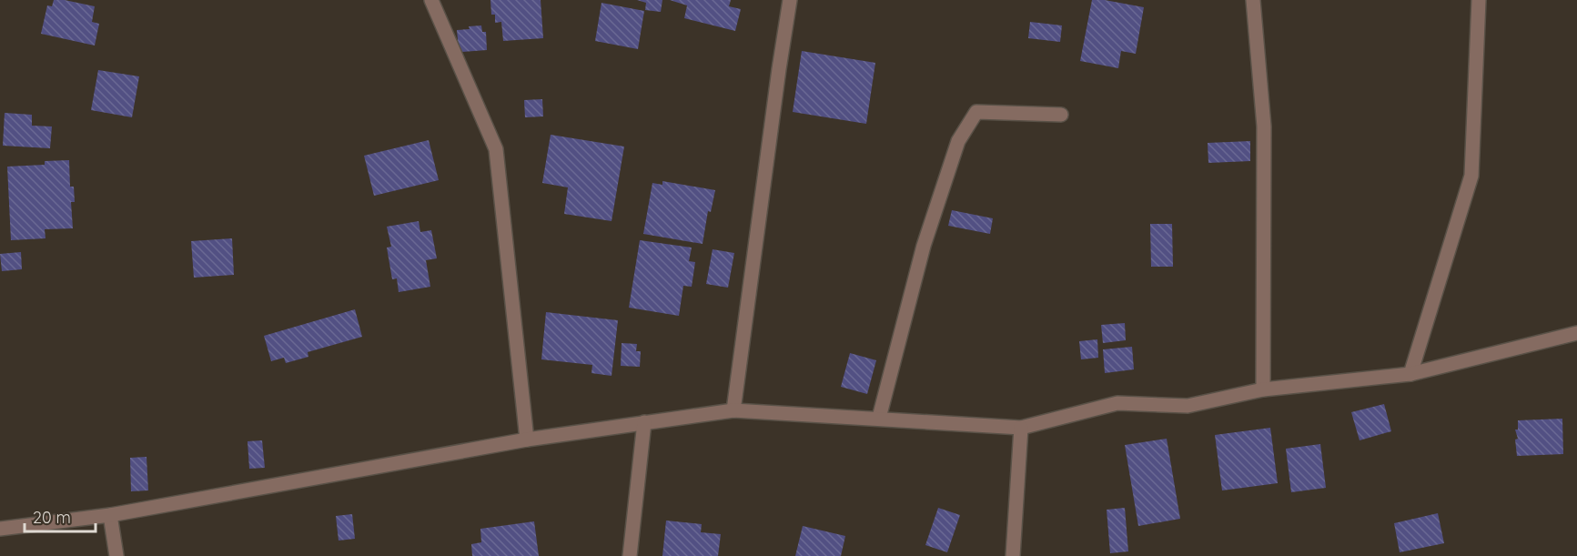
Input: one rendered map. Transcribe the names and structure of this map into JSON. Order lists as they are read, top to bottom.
{
  "scale_bar": "20 m"
}
